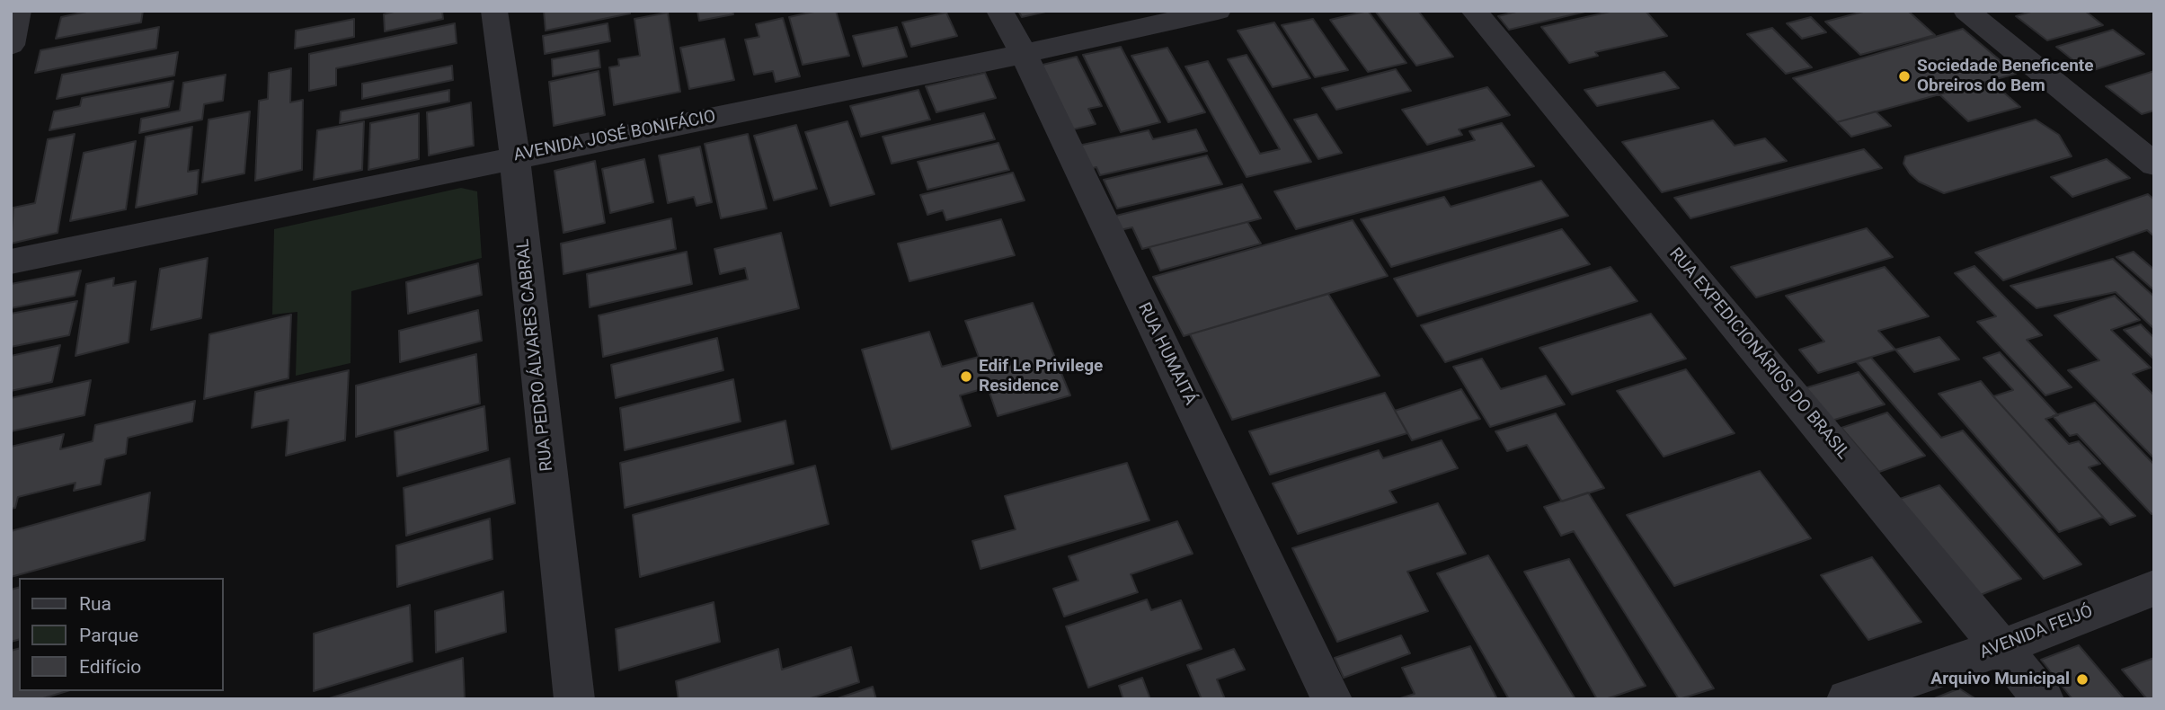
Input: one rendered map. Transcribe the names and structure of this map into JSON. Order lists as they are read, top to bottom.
{
  "streets": {
    "street": [
      "AVENIDA JOSÉ BONIFÁCIO",
      "RUA HUMAITÁ",
      "RUA EXPEDICIONÁRIOS DO BRASIL",
      "RUA PEDRO ÁLVARES CABRAL",
      "AVENIDA FEIJÓ"
    ]
  },
  "crossings": [
    ["AVENIDA JOSÉ BONIFÁCIO", "RUA HUMAITÁ"],
    ["AVENIDA JOSÉ BONIFÁCIO", "RUA PEDRO ÁLVARES CABRAL"],
    ["RUA EXPEDICIONÁRIOS DO BRASIL", "AVENIDA FEIJÓ"]
  ],
  "places": ["Sociedade Beneficente Obreiros do Bem", "Edif Le Privilege Residence", "Arquivo Municipal"],
  "legend": ["Rua", "Parque", "Edifício"]
}
